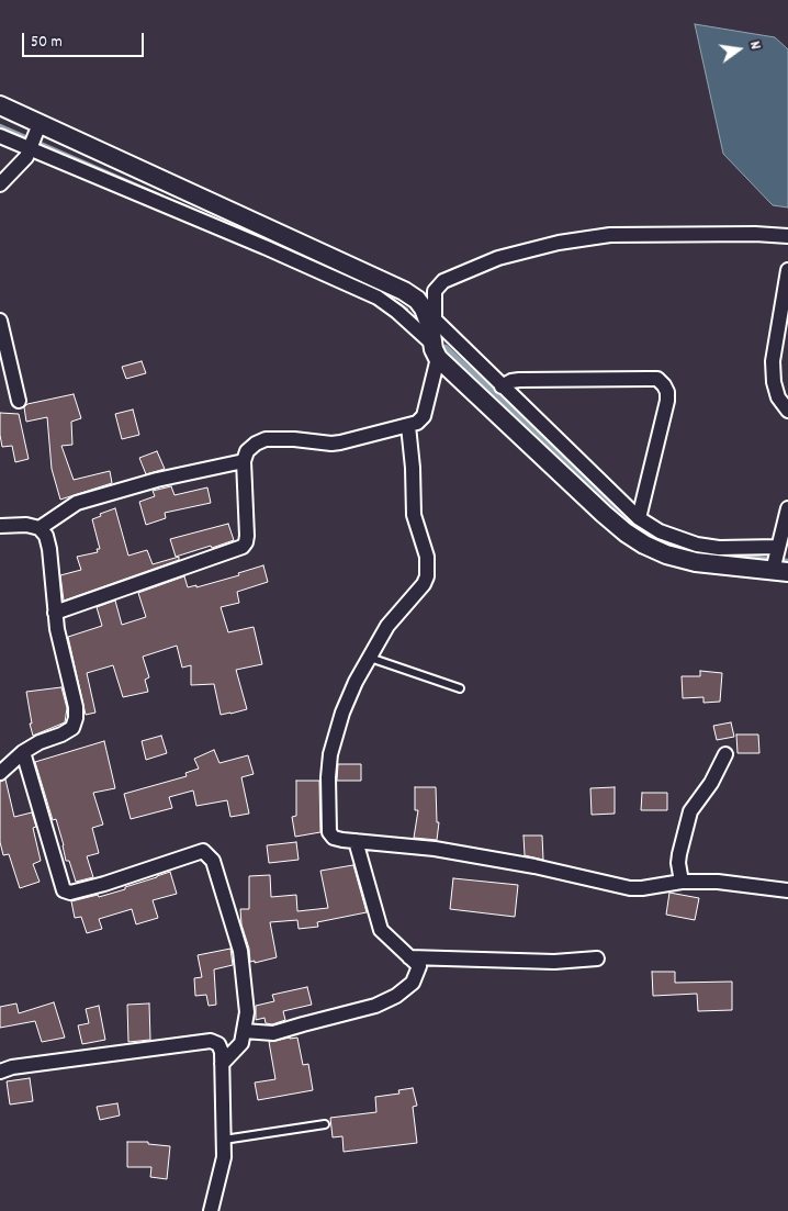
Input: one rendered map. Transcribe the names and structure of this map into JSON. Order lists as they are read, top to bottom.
{
  "scale_bar": "50 m",
  "north": "right"
}
